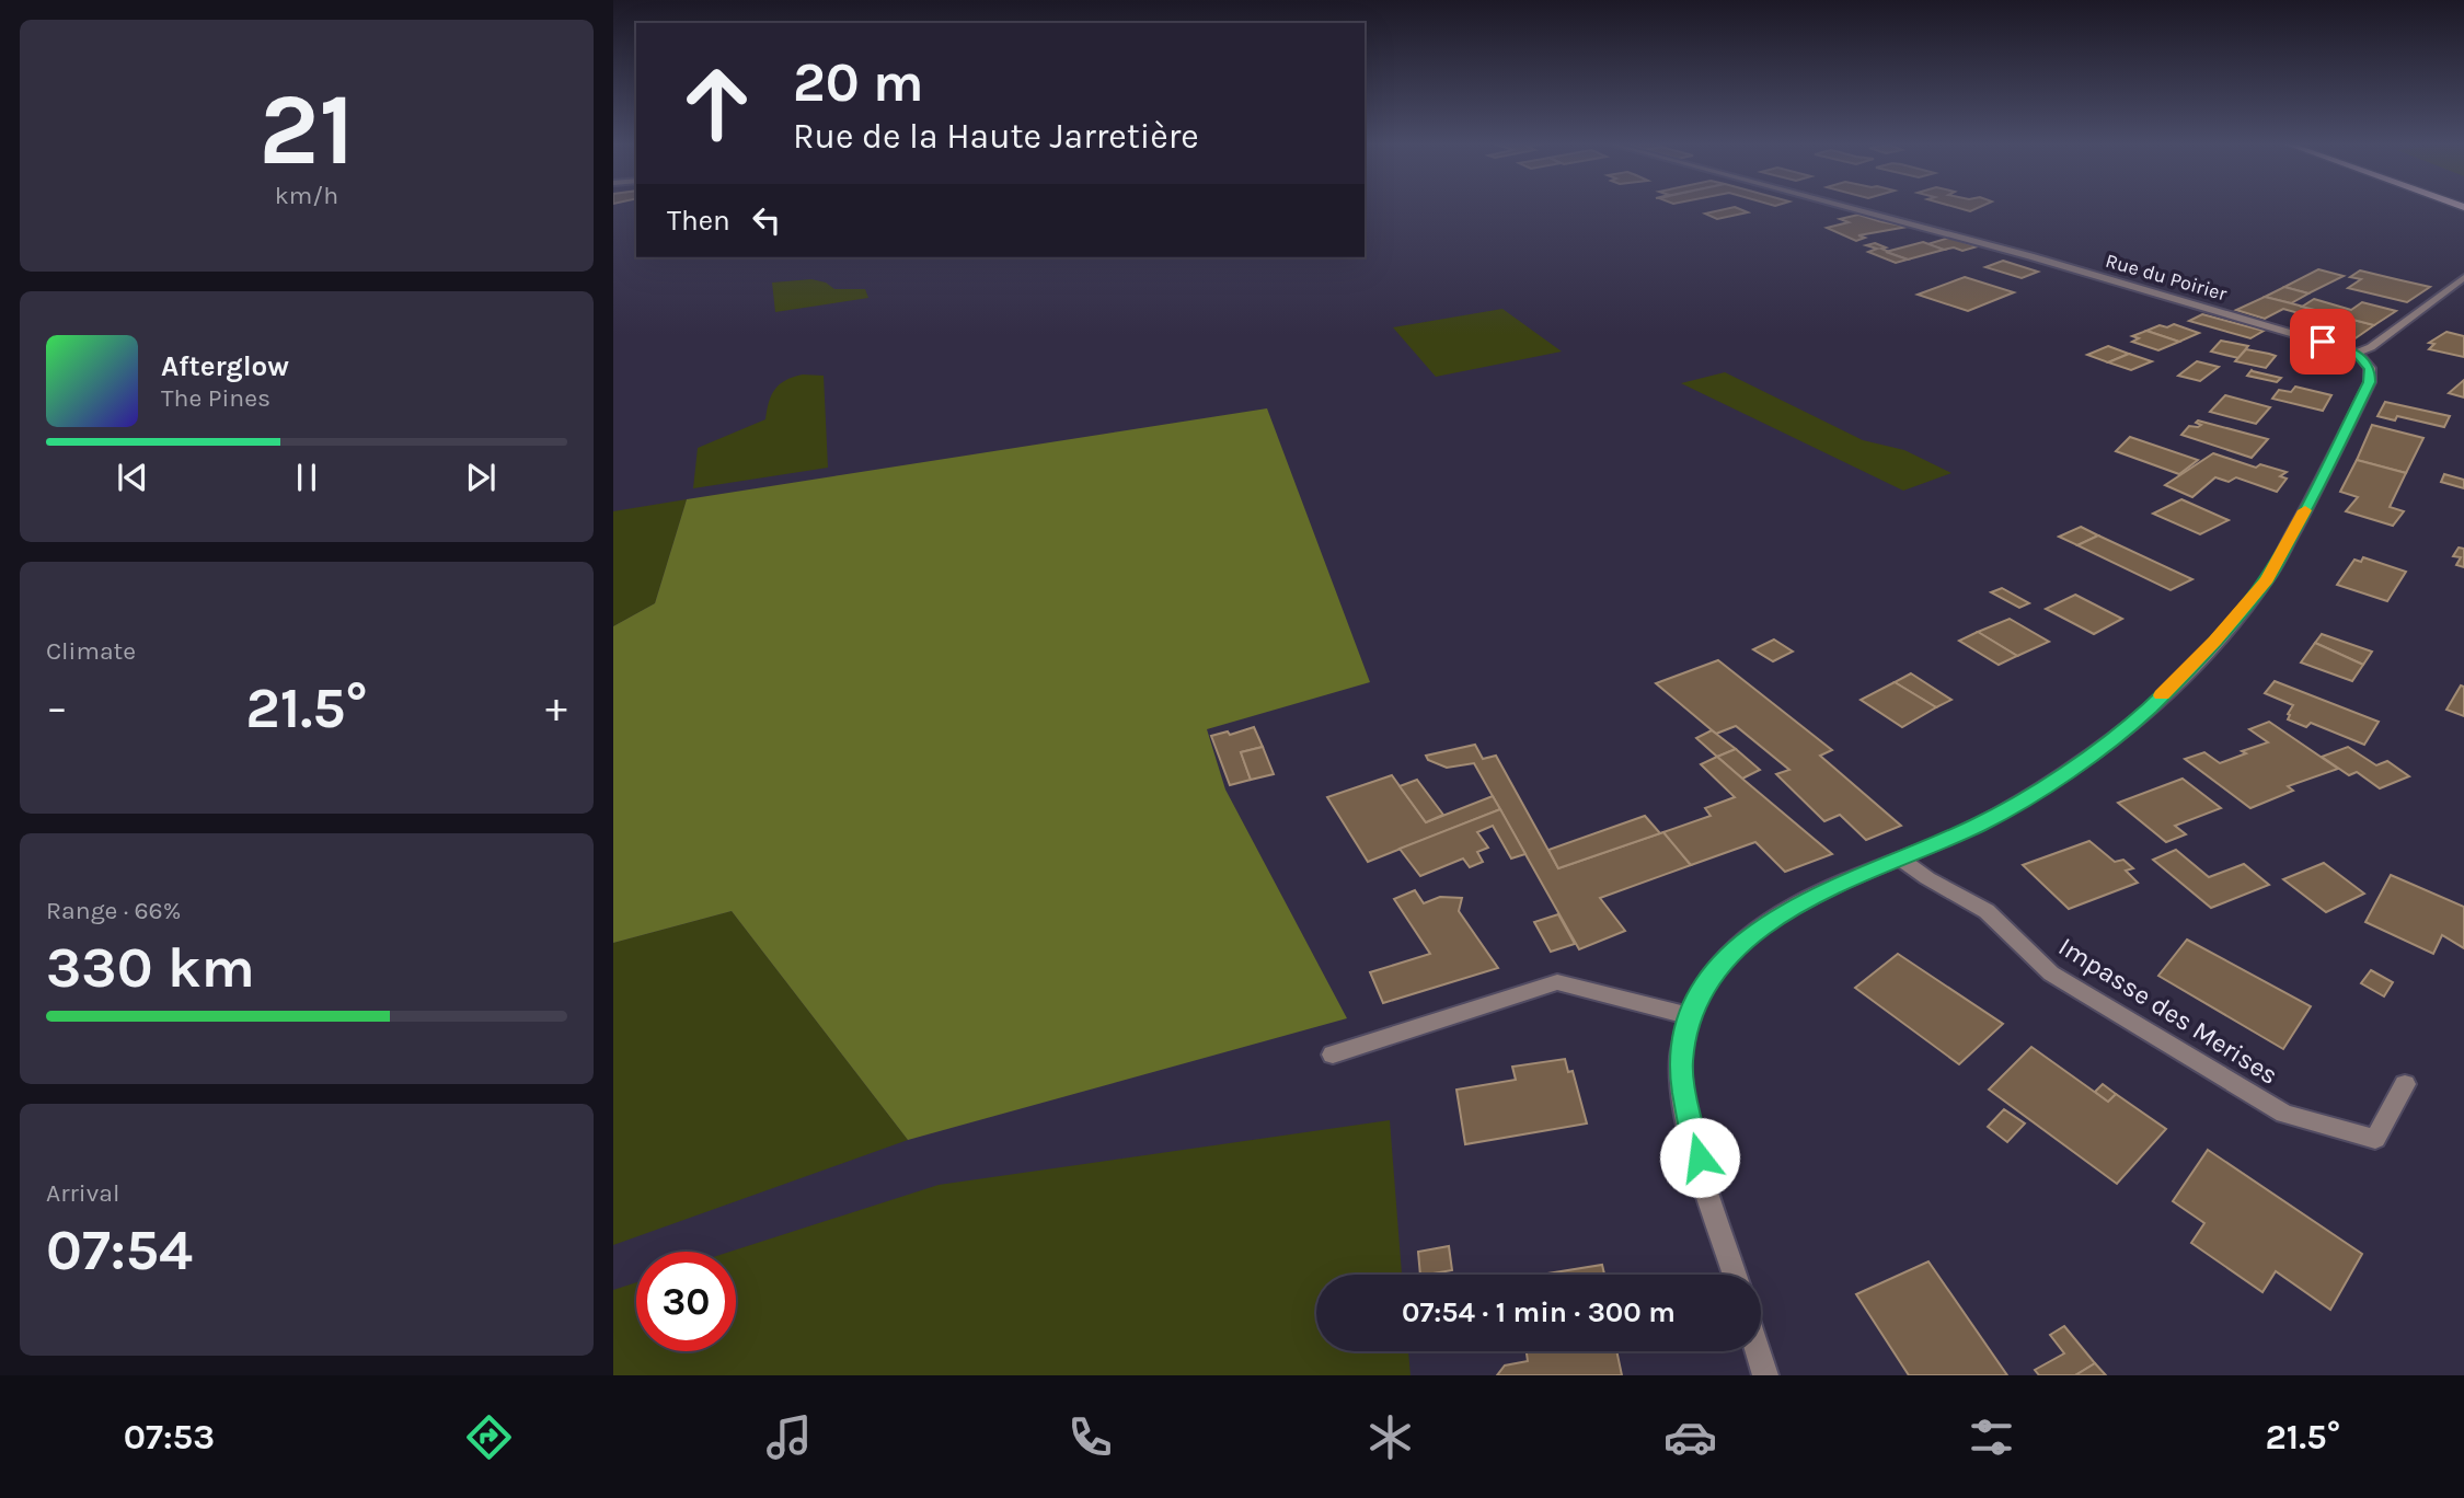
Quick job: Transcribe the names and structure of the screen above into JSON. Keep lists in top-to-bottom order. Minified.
{"streets":{"street":["Rue du Poirier","Impasse des Merises"]},"page":{"tile":[["21","km/h"],"Climate",["Range · 66%","330 km"],["Arrival","07:54"]],"turn":["20 m","Rue de la Haute Jarretière"],"then":"Then","song":["Afterglow","The Pines"],"heat":["−","21.5°","+"],"limit":"30","trip":"07:54 · 1 min · 300 m","tabs":["07:53","21.5°"]}}
